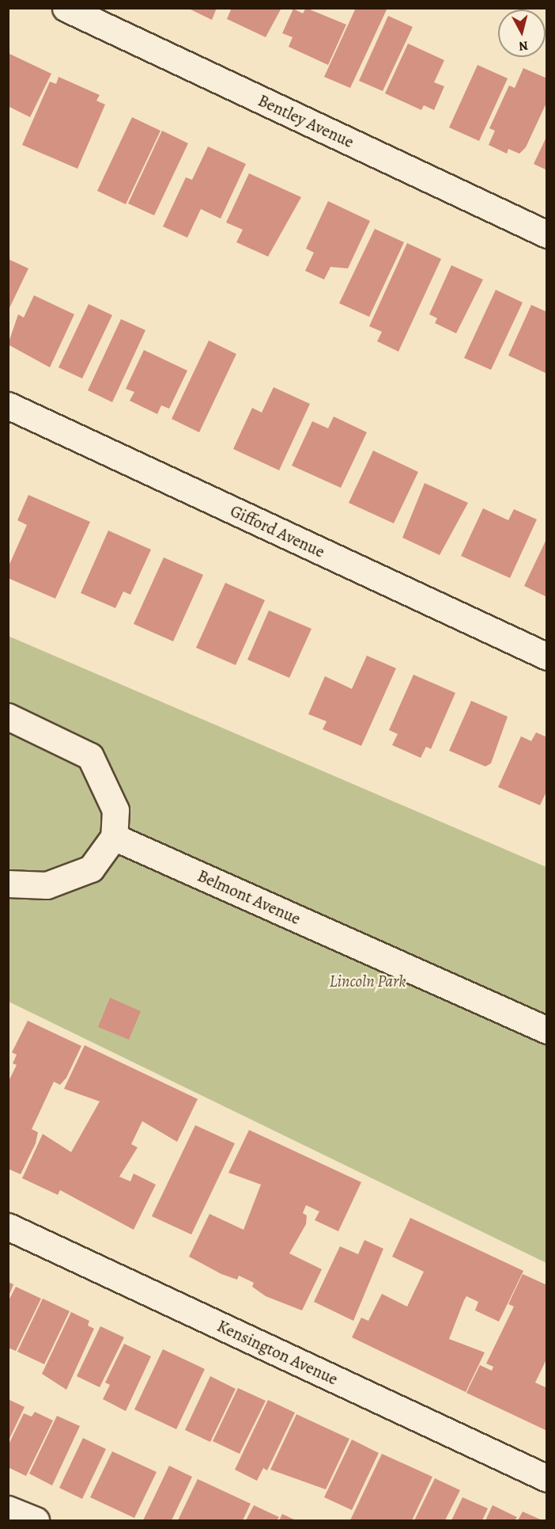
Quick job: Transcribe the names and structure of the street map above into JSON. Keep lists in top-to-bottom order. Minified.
{"streets":{"street":["Bentley Avenue","Gifford Avenue","Belmont Avenue","Kensington Avenue"]},"parks":["Lincoln Park"],"north":"bottom"}
